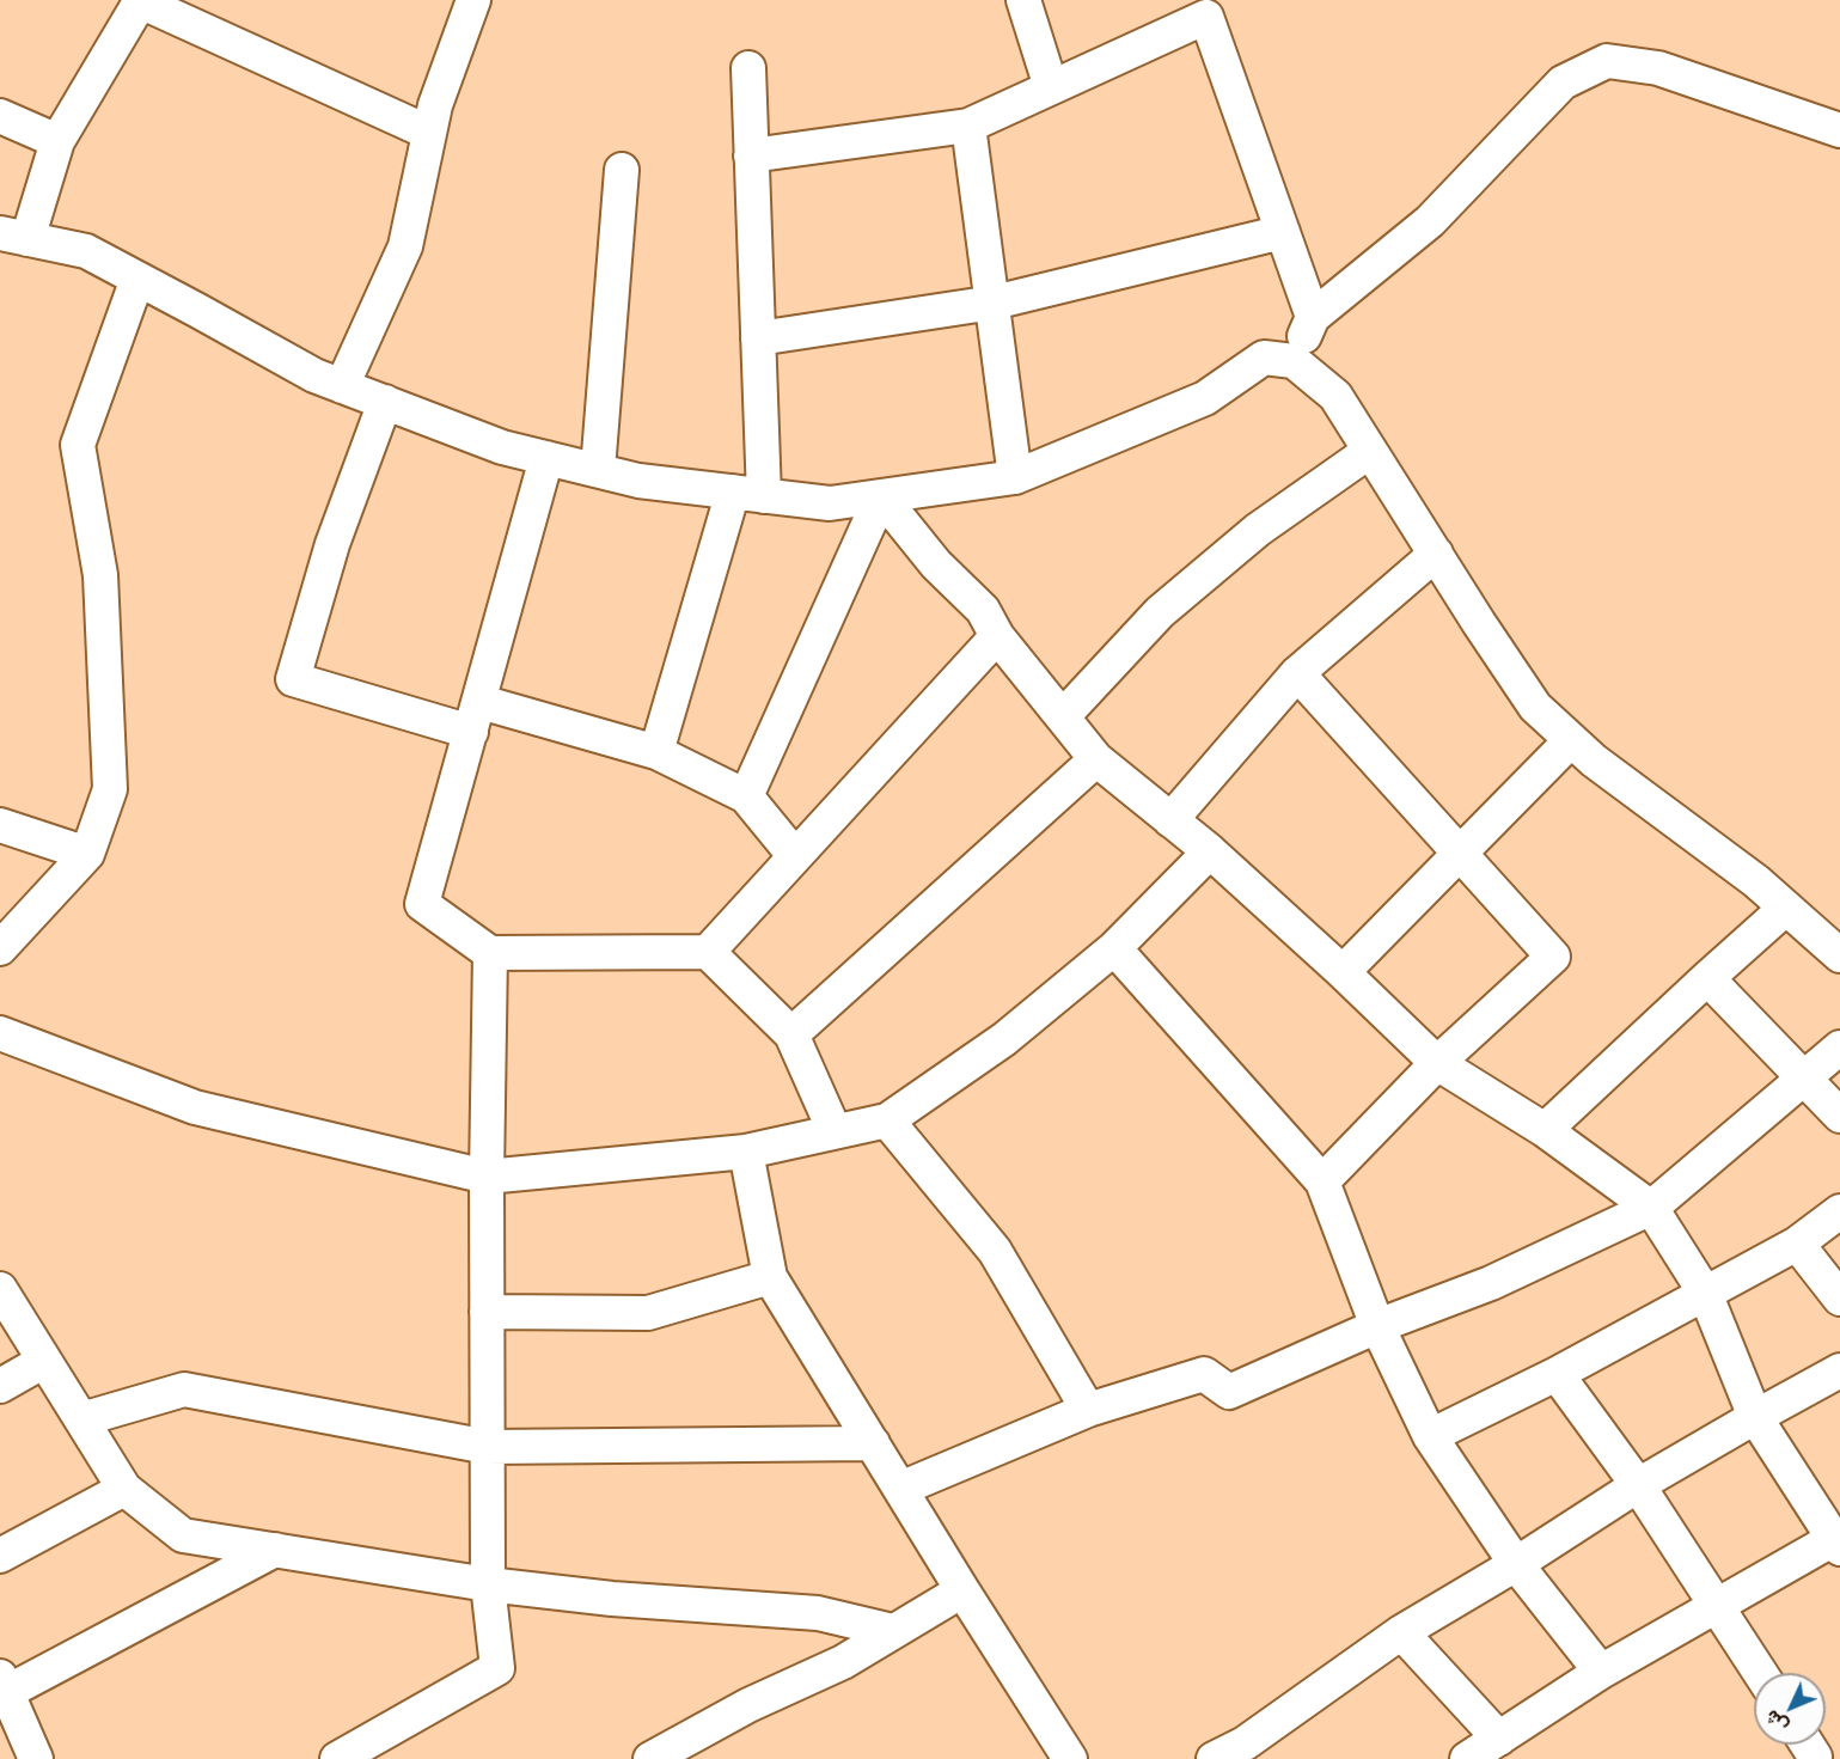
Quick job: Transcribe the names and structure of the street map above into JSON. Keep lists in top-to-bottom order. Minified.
{"north":"bottom left"}
